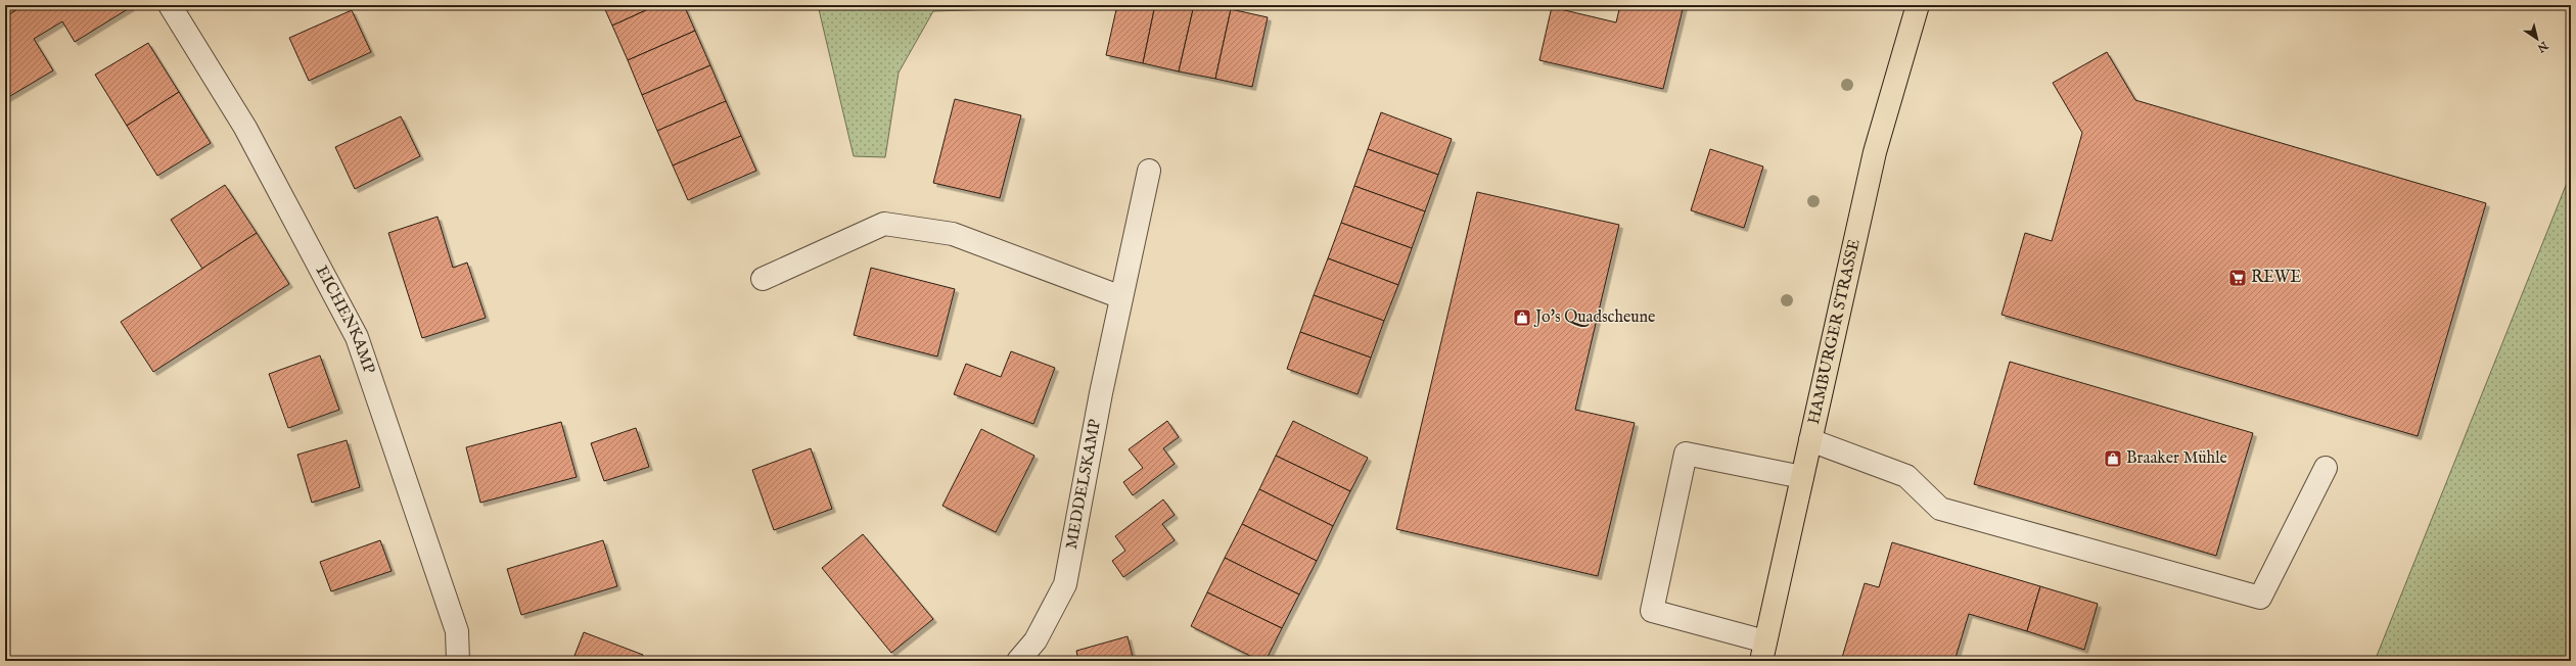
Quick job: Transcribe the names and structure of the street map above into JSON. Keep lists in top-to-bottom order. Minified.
{"streets":{"main road":["HAMBURGER STRASSE"],"street":["EICHENKAMP","MEDDELSKAMP"]},"places":{"supermarket":["REWE"],"shop":["Jo's Quadscheune","Braaker Mühle"]},"north":"bottom right"}
